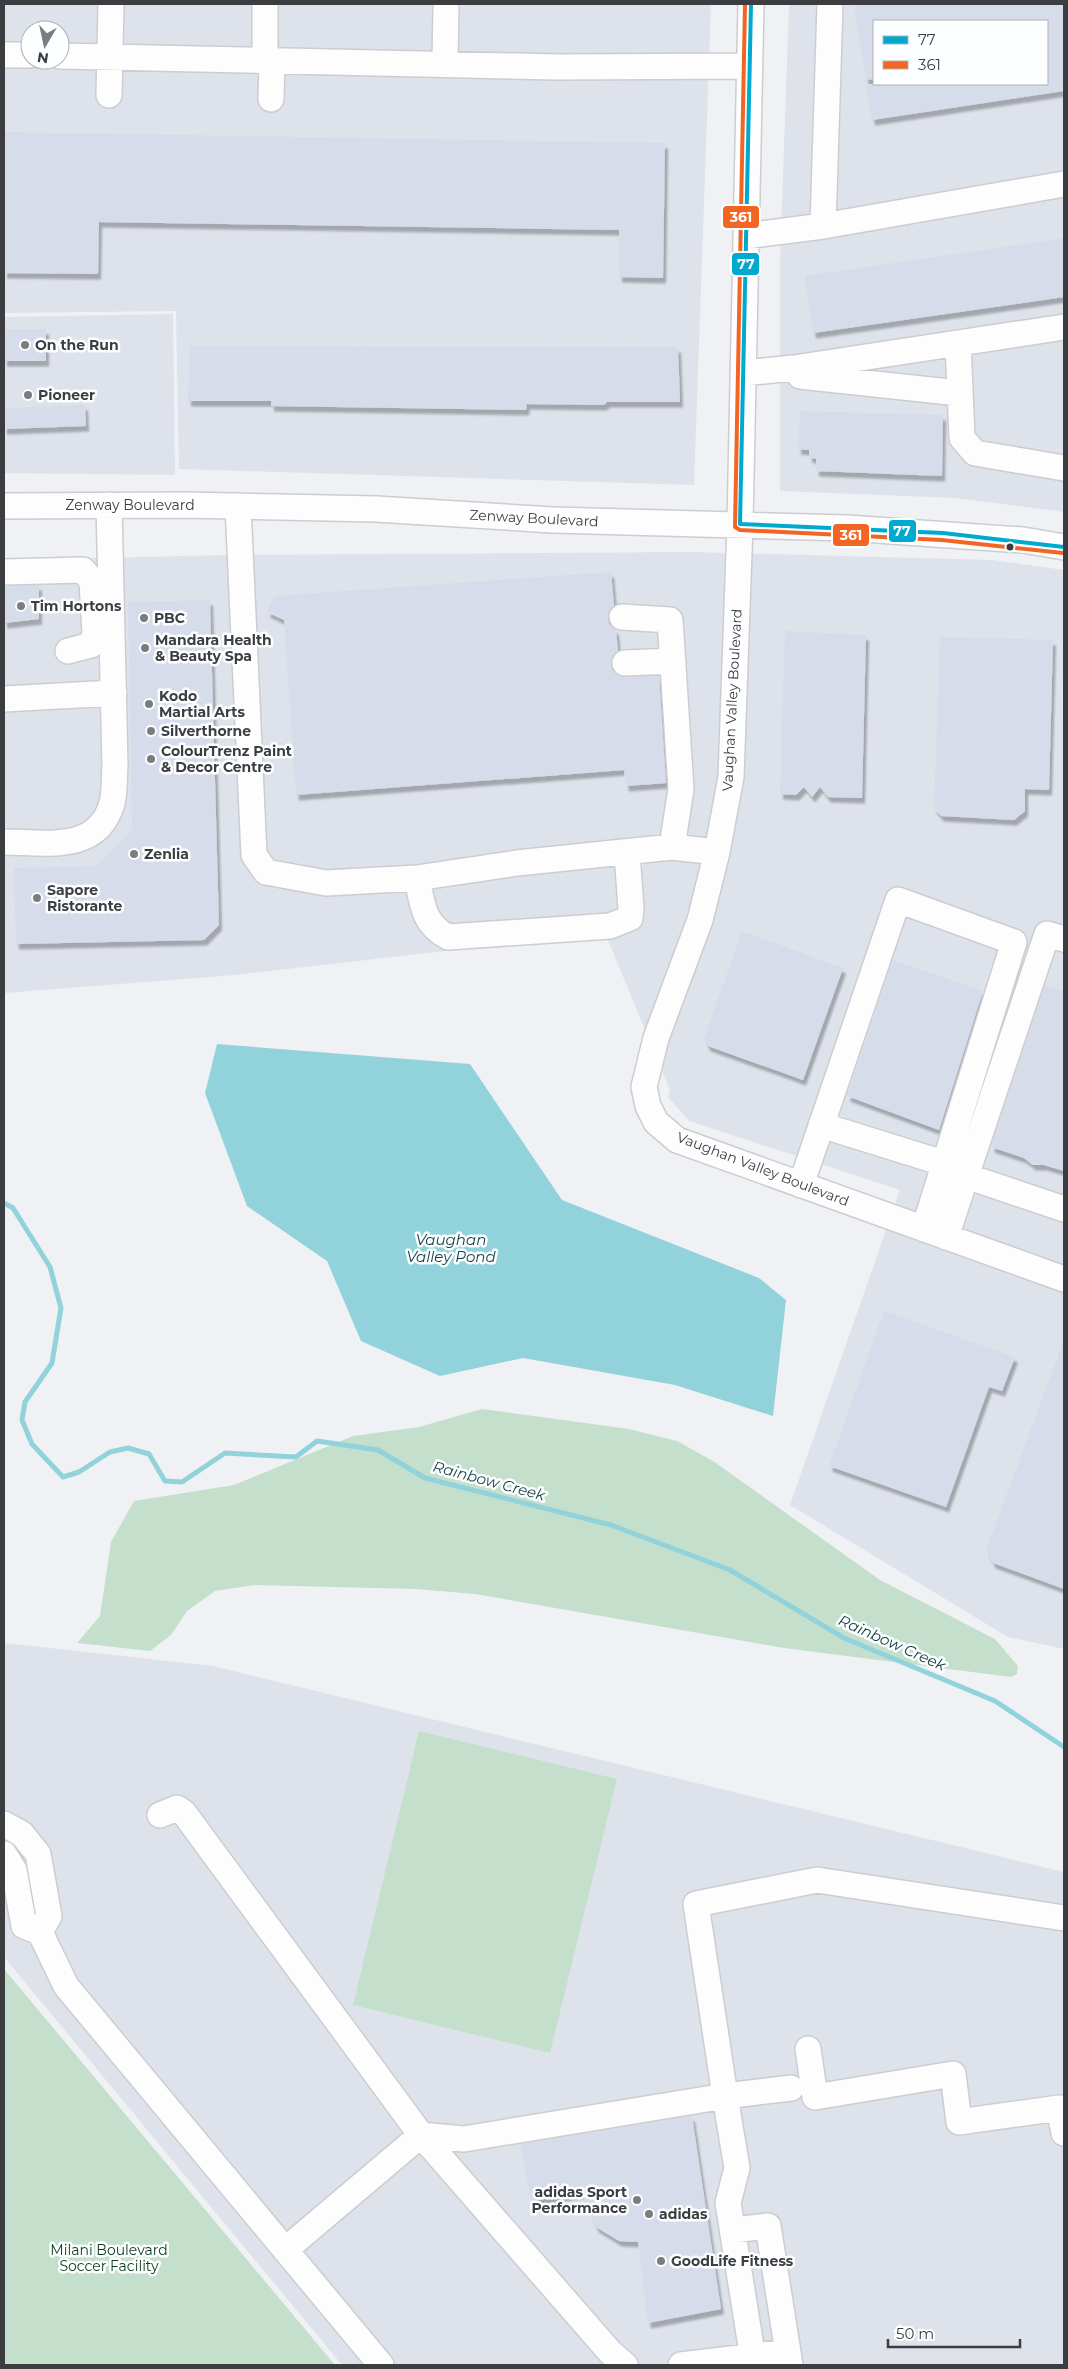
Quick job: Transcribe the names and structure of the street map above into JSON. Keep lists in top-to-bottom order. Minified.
{"streets":{"street":["Zenway Boulevard","Vaughan Valley Boulevard"]},"crossings":[["Zenway Boulevard","Vaughan Valley Boulevard"]],"water":["Vaughan Valley Pond","Rainbow Creek"],"parks":["Milani Boulevard Soccer Facility"],"places":["On the Run","Pioneer","Tim Hortons","PBC","Mandara Health & Beauty Spa","Kodo Martial Arts","Silverthorne","ColourTrenz Paint & Decor Centre","Zenlia","Sapore Ristorante","adidas Sport Performance","adidas","GoodLife Fitness"],"lines":["transit line 77","transit line 361"],"legend":["77","361"],"scale_bar":"50 m","north":"bottom"}
